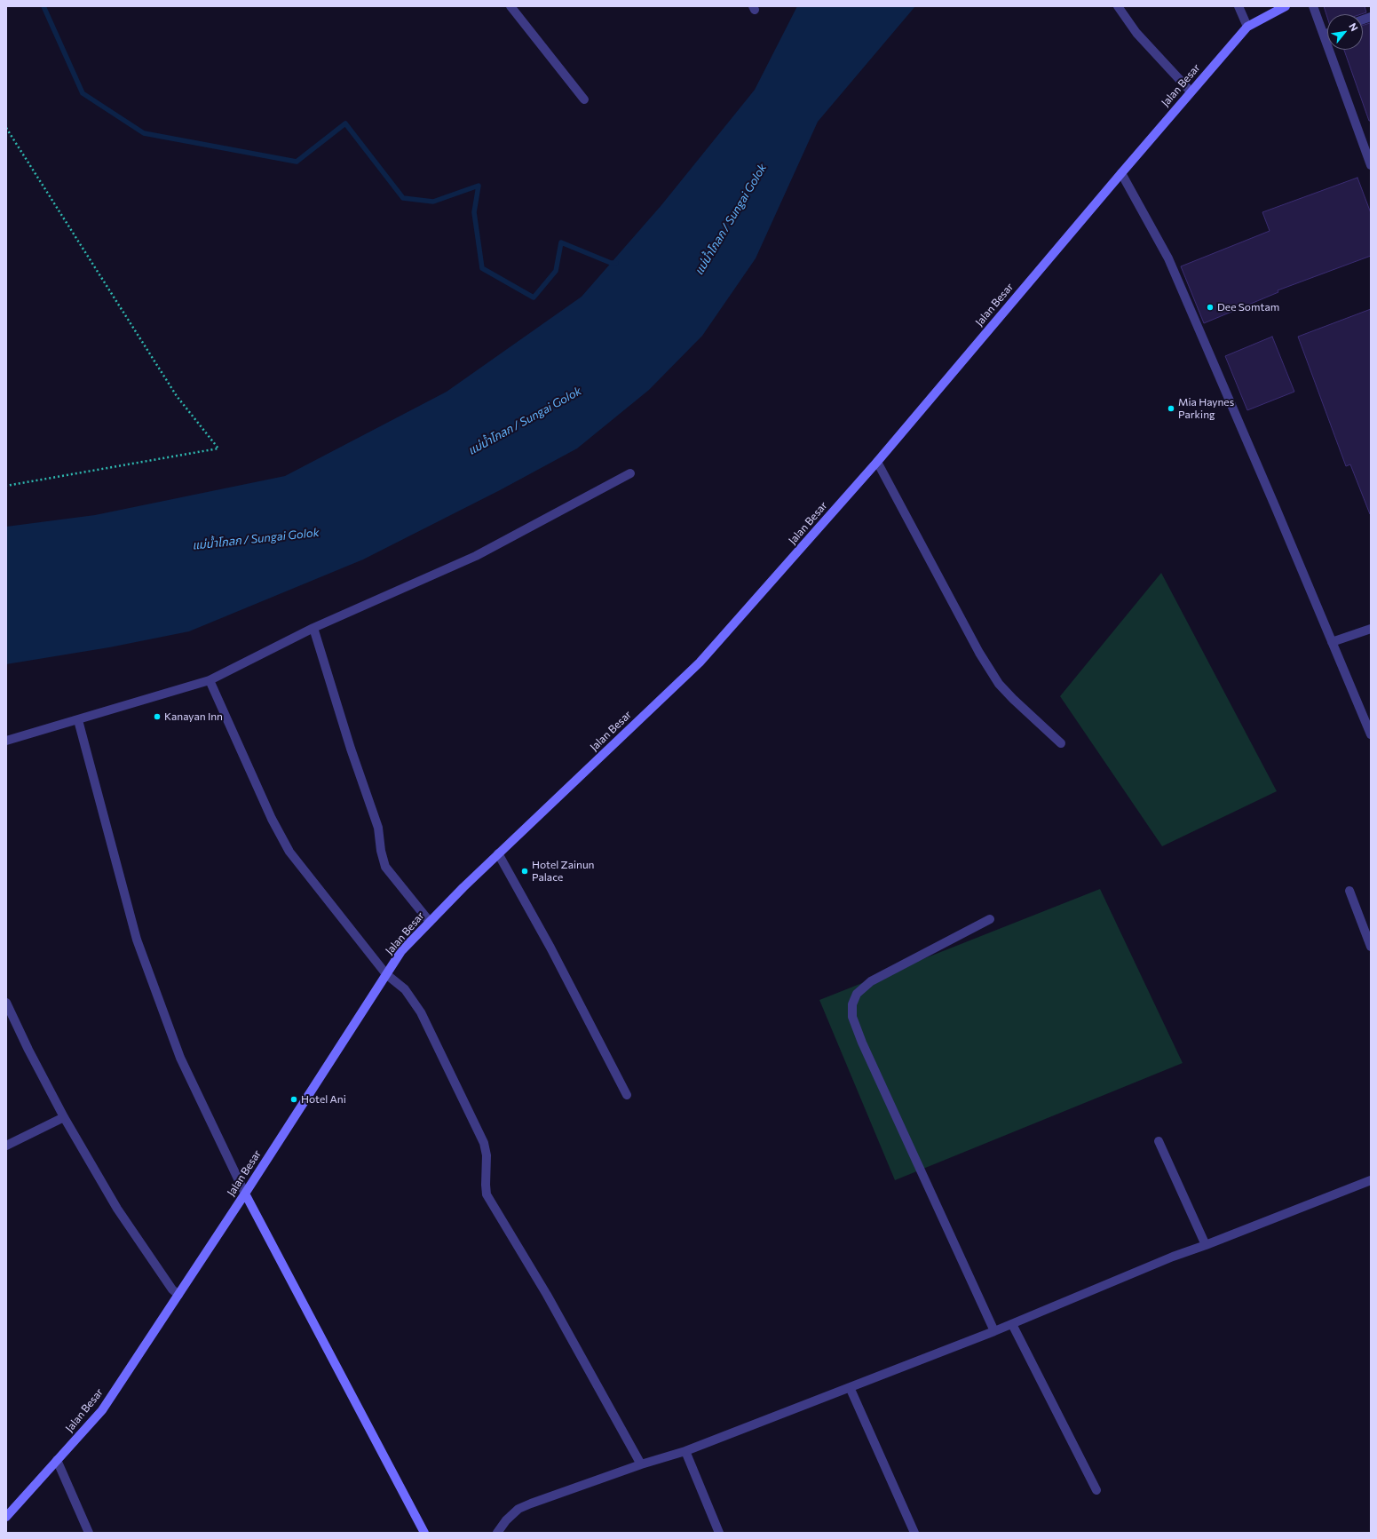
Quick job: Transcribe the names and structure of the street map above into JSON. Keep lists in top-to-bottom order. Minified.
{"streets":{"main road":["Jalan Besar"]},"water":["แม่น้ำโกลก / Sungai Golok"],"places":["Dee Somtam","Mia Haynes Parking","Kanayan Inn","Hotel Zainun Palace","Hotel Ani"],"north":"top right"}
